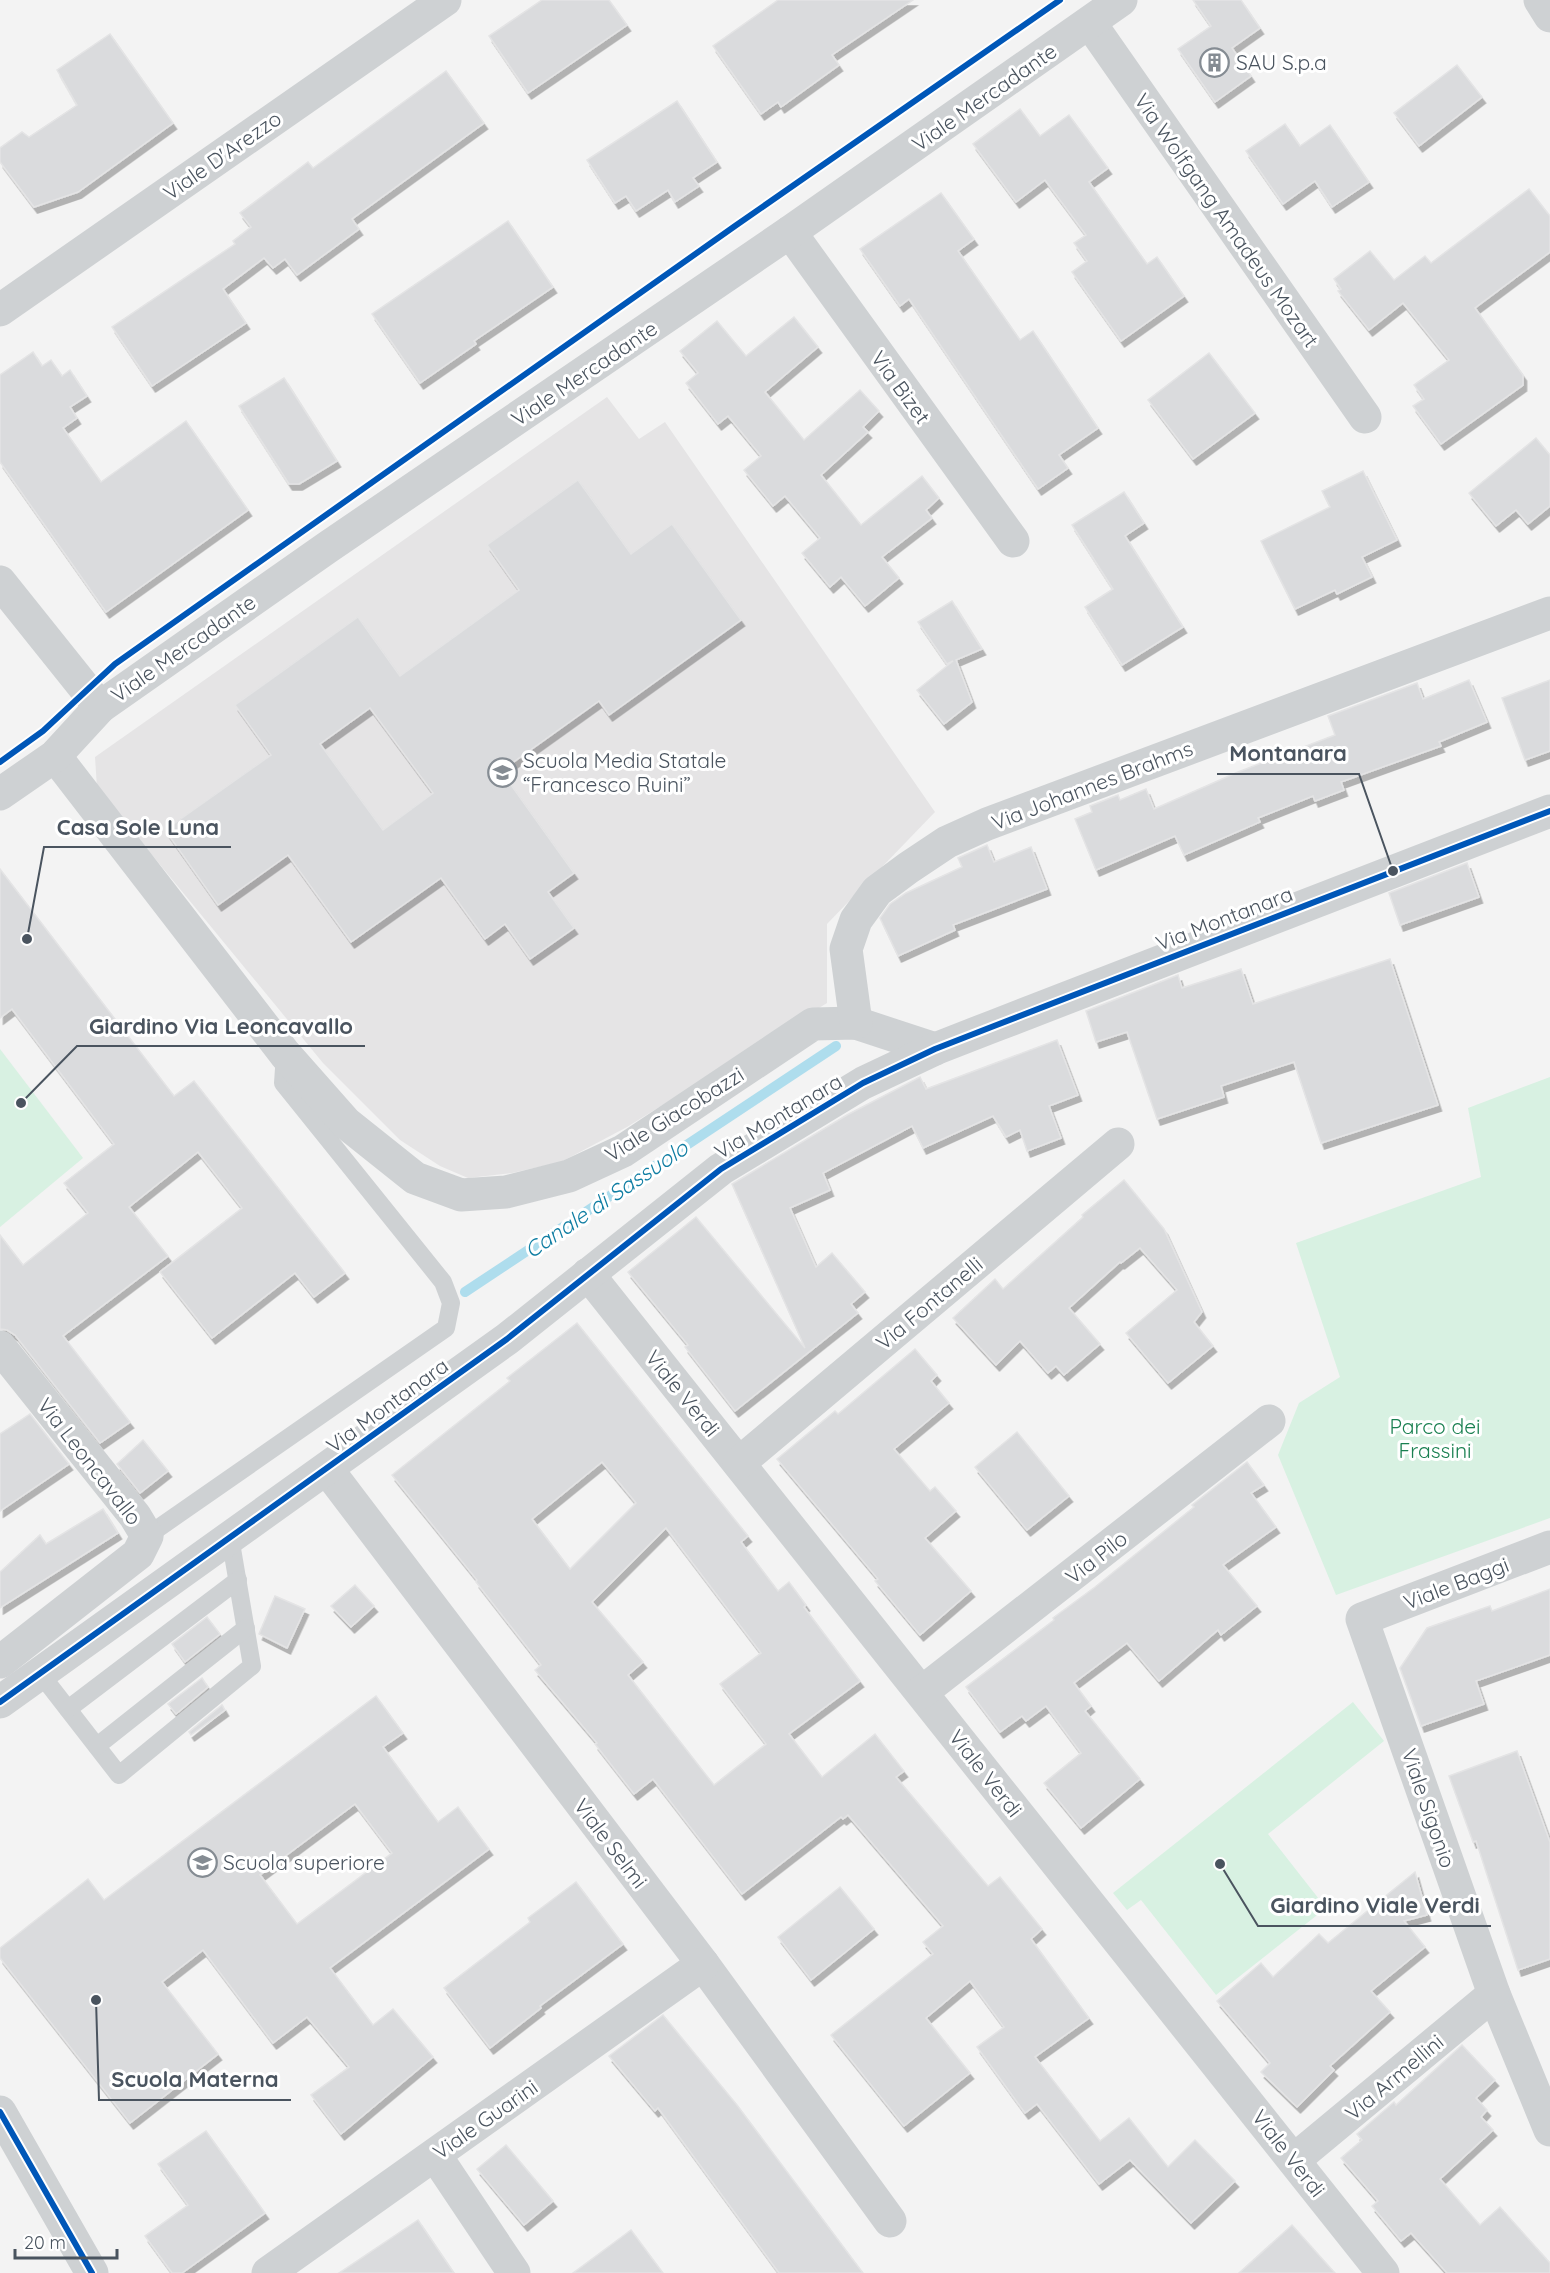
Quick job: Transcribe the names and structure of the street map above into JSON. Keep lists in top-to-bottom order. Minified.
{"streets":{"street":["Viale Mercadante","Viale D'Arezzo","Via Wolfgang Amadeus Mozart","Via Bizet","Via Johannes Brahms","Via Montanara","Viale Giacobazzi","Via Fontanelli","Viale Verdi","Via Leoncavallo","Via Pilo","Viale Baggi","Viale Sigonio","Viale Selmi","Via Armellini","Viale Guarini"]},"crossings":[["Viale Mercadante","Via Wolfgang Amadeus Mozart"],["Viale Mercadante","Via Bizet"],["Viale Mercadante","Viale Giacobazzi"],["Via Johannes Brahms","Viale Giacobazzi"],["Via Montanara","Viale Giacobazzi"],["Via Montanara","Viale Verdi"],["Via Montanara","Viale Selmi"],["Via Fontanelli","Viale Verdi"],["Viale Verdi","Via Pilo"],["Viale Verdi","Via Armellini"],["Viale Baggi","Viale Sigonio"],["Viale Sigonio","Via Armellini"],["Viale Selmi","Viale Guarini"]],"water":["Canale di Sassuolo"],"parks":["Parco dei Frassini"],"places":{"building":["SAU S.p.a"],"school or university":["Scuola Media Statale “Francesco Ruini”","Scuola superiore"],"other":["Montanara","Casa Sole Luna","Giardino Via Leoncavallo","Giardino Viale Verdi","Scuola Materna"]},"scale_bar":"20 m"}
